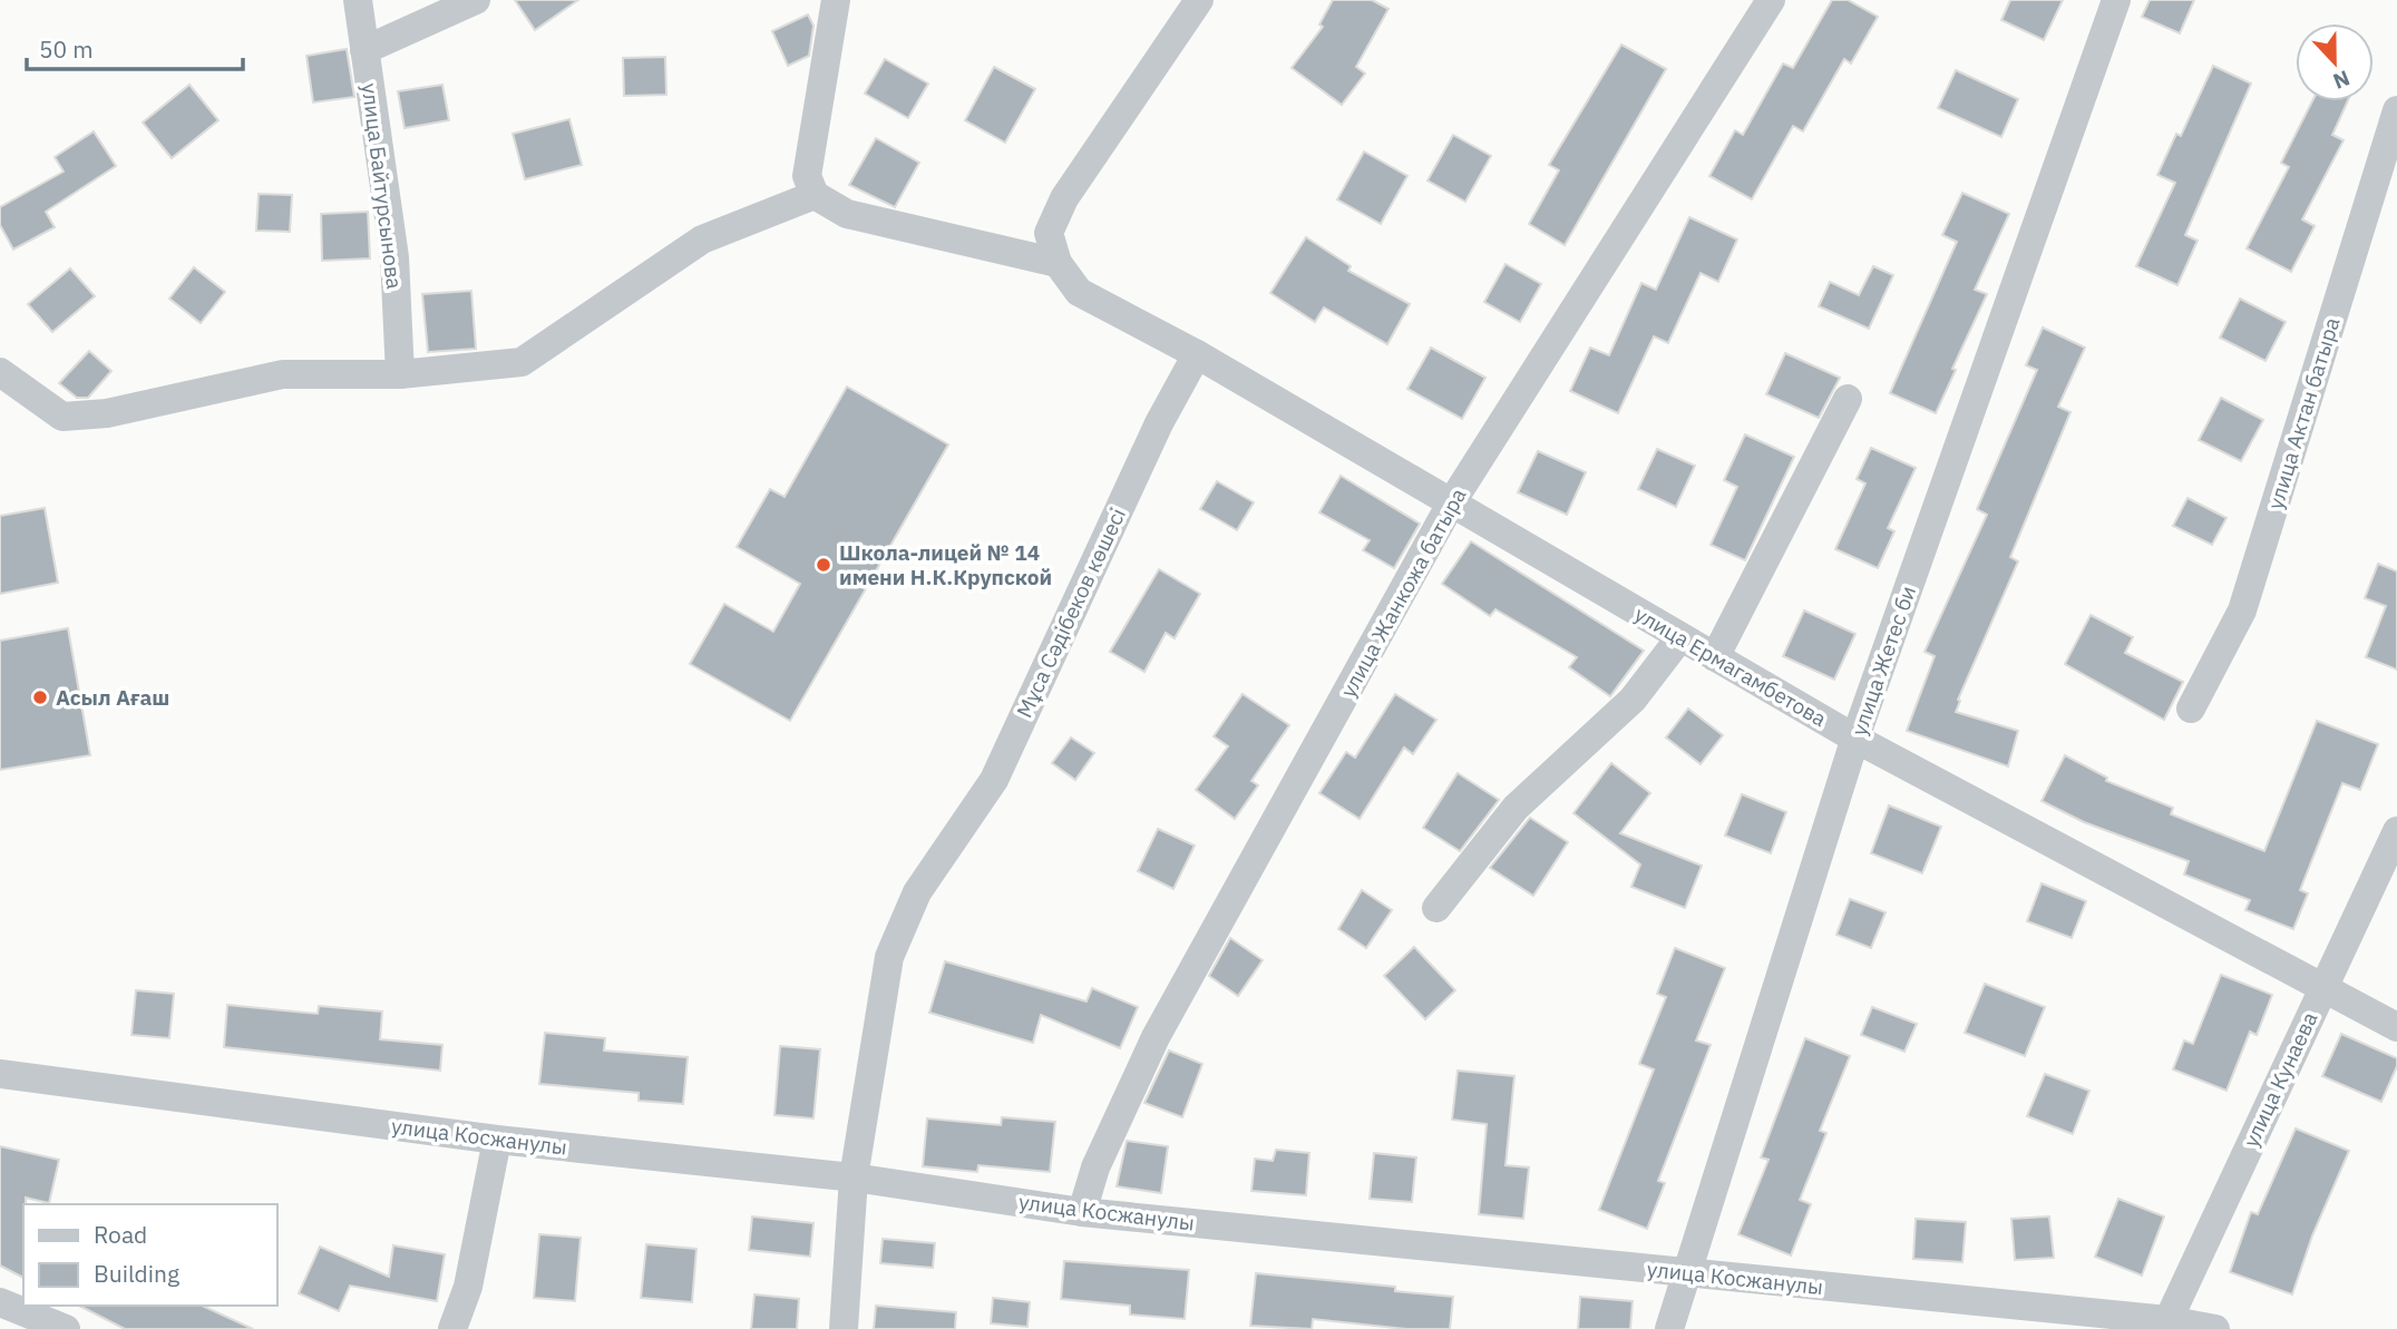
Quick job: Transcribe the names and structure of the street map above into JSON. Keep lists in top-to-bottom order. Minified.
{"streets":{"street":["улица Байтурсынова","улица Актан батыра","улица Жанкожа батыра","Мұса Сәдібеков көшесі","улица Жетес би","улица Ермагамбетова","улица Кунаева","улица Косжанулы"]},"crossings":[["улица Жанкожа батыра","улица Ермагамбетова"],["улица Жанкожа батыра","улица Косжанулы"],["Мұса Сәдібеков көшесі","улица Ермагамбетова"],["Мұса Сәдібеков көшесі","улица Косжанулы"],["улица Жетес би","улица Ермагамбетова"],["улица Жетес би","улица Косжанулы"],["улица Ермагамбетова","улица Кунаева"],["улица Кунаева","улица Косжанулы"]],"places":["Школа-лицей № 14 имени Н.К.Крупской","Асыл Ағаш"],"legend":["Road","Building"],"scale_bar":"50 m","north":"bottom"}
